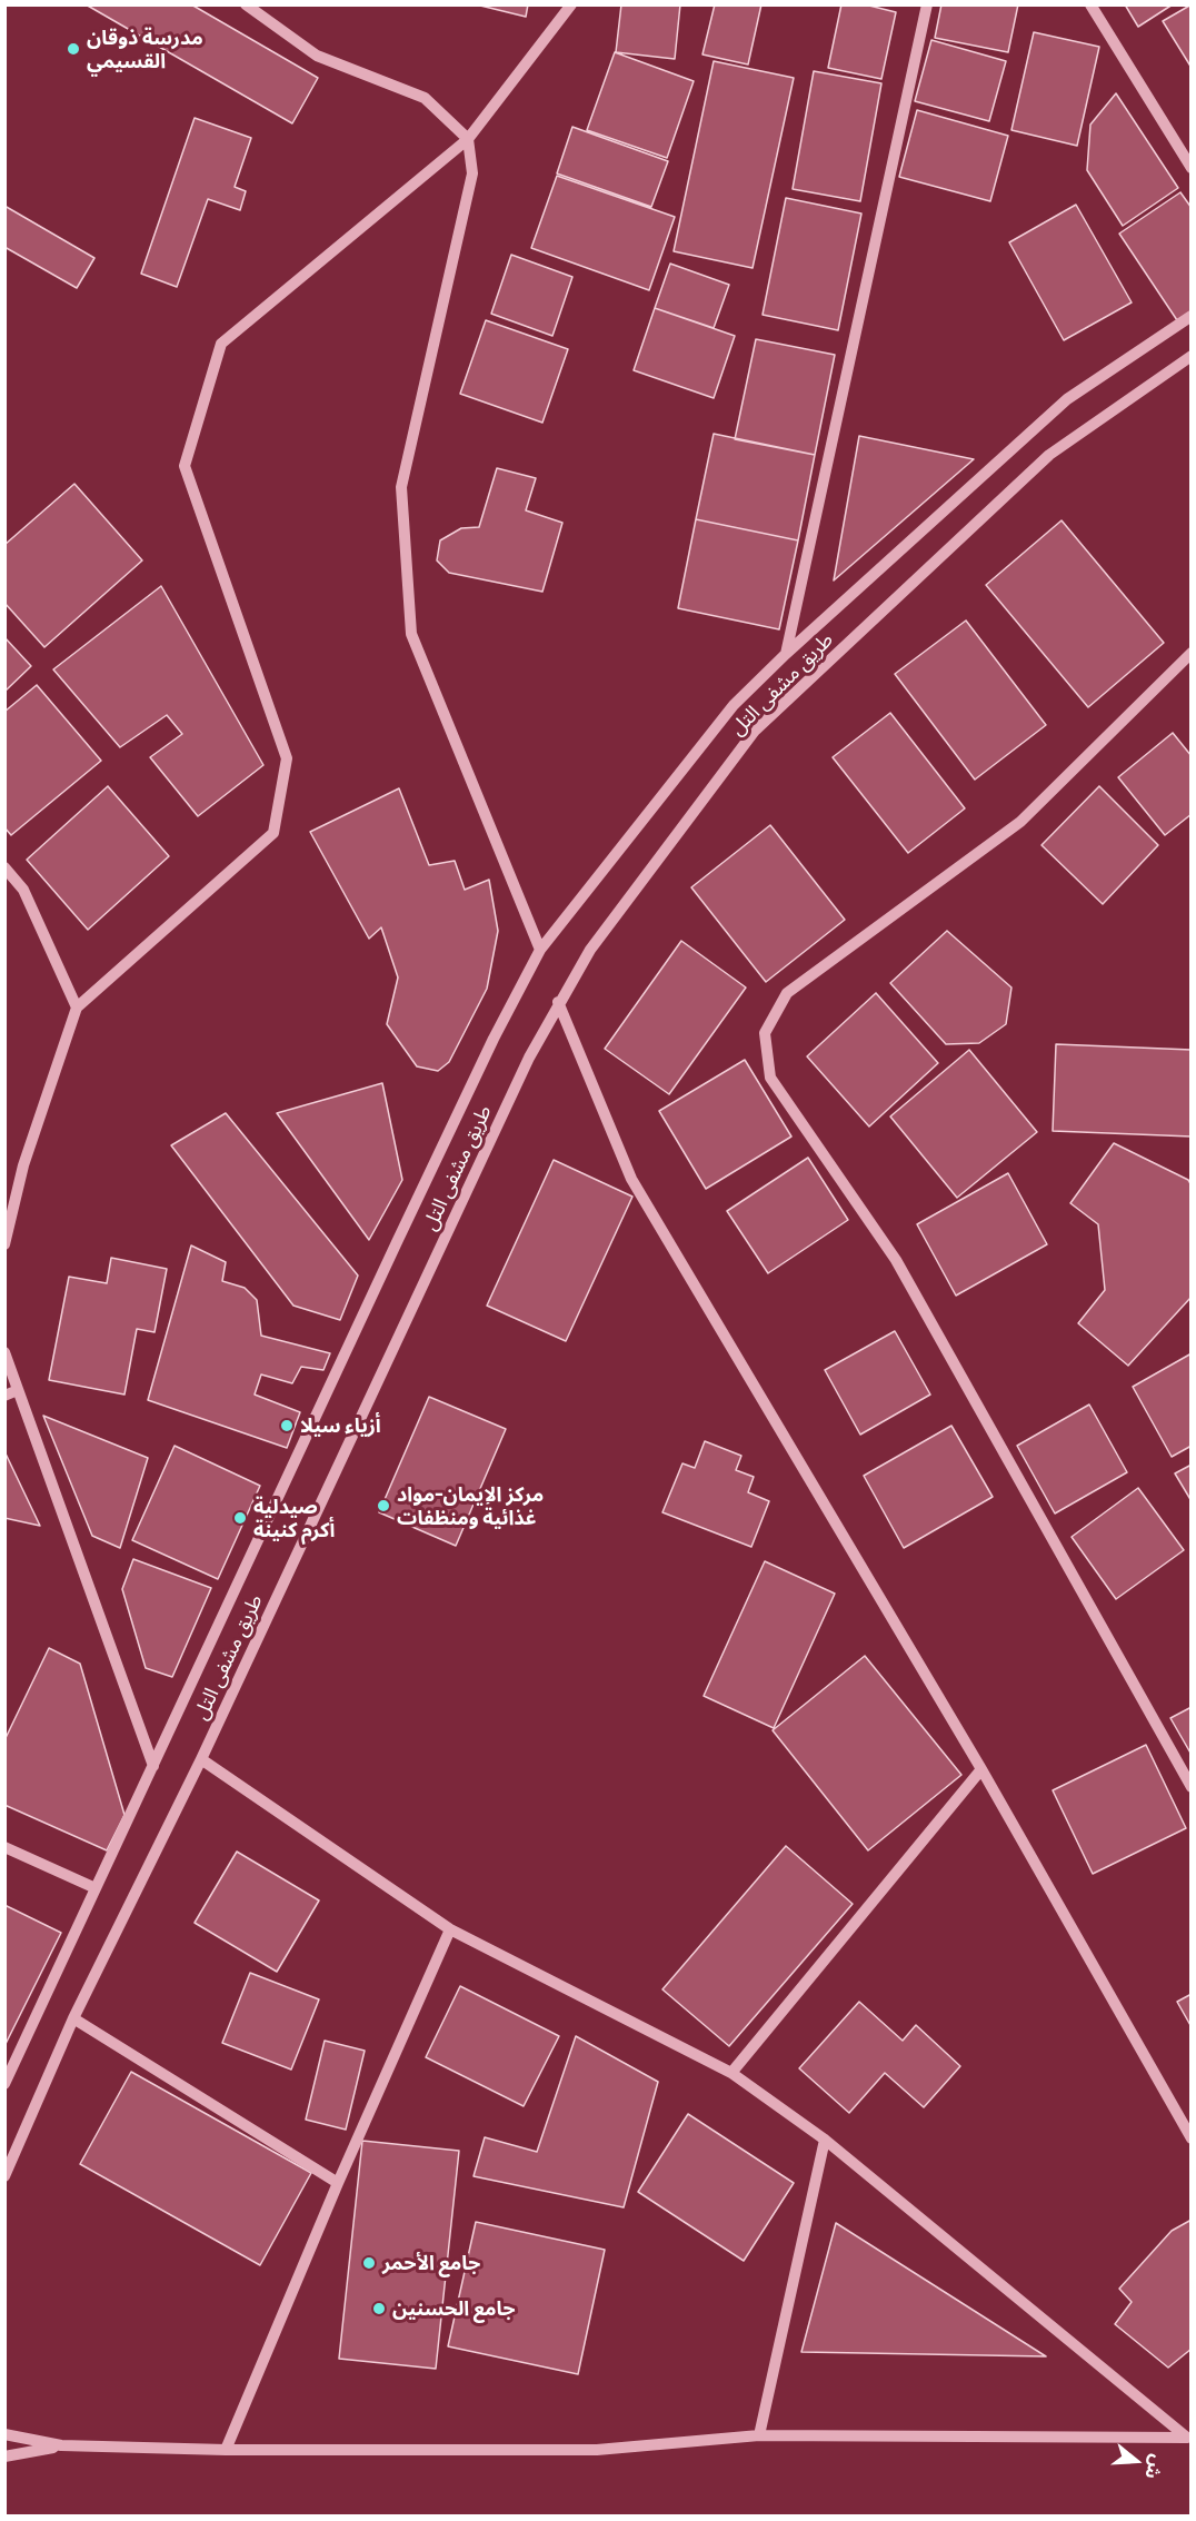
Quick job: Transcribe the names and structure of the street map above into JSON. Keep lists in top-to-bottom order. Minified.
{"streets":{"street":["طريق مشفى التل"]},"places":["مدرسة ذوقان القسيمي","أزياء سيلا","مركز الإيمان-مواد غذائية ومنظفات","صيدلية أكرم كنينة","جامع الأحمر","جامع الحسنين"],"north":"right"}
